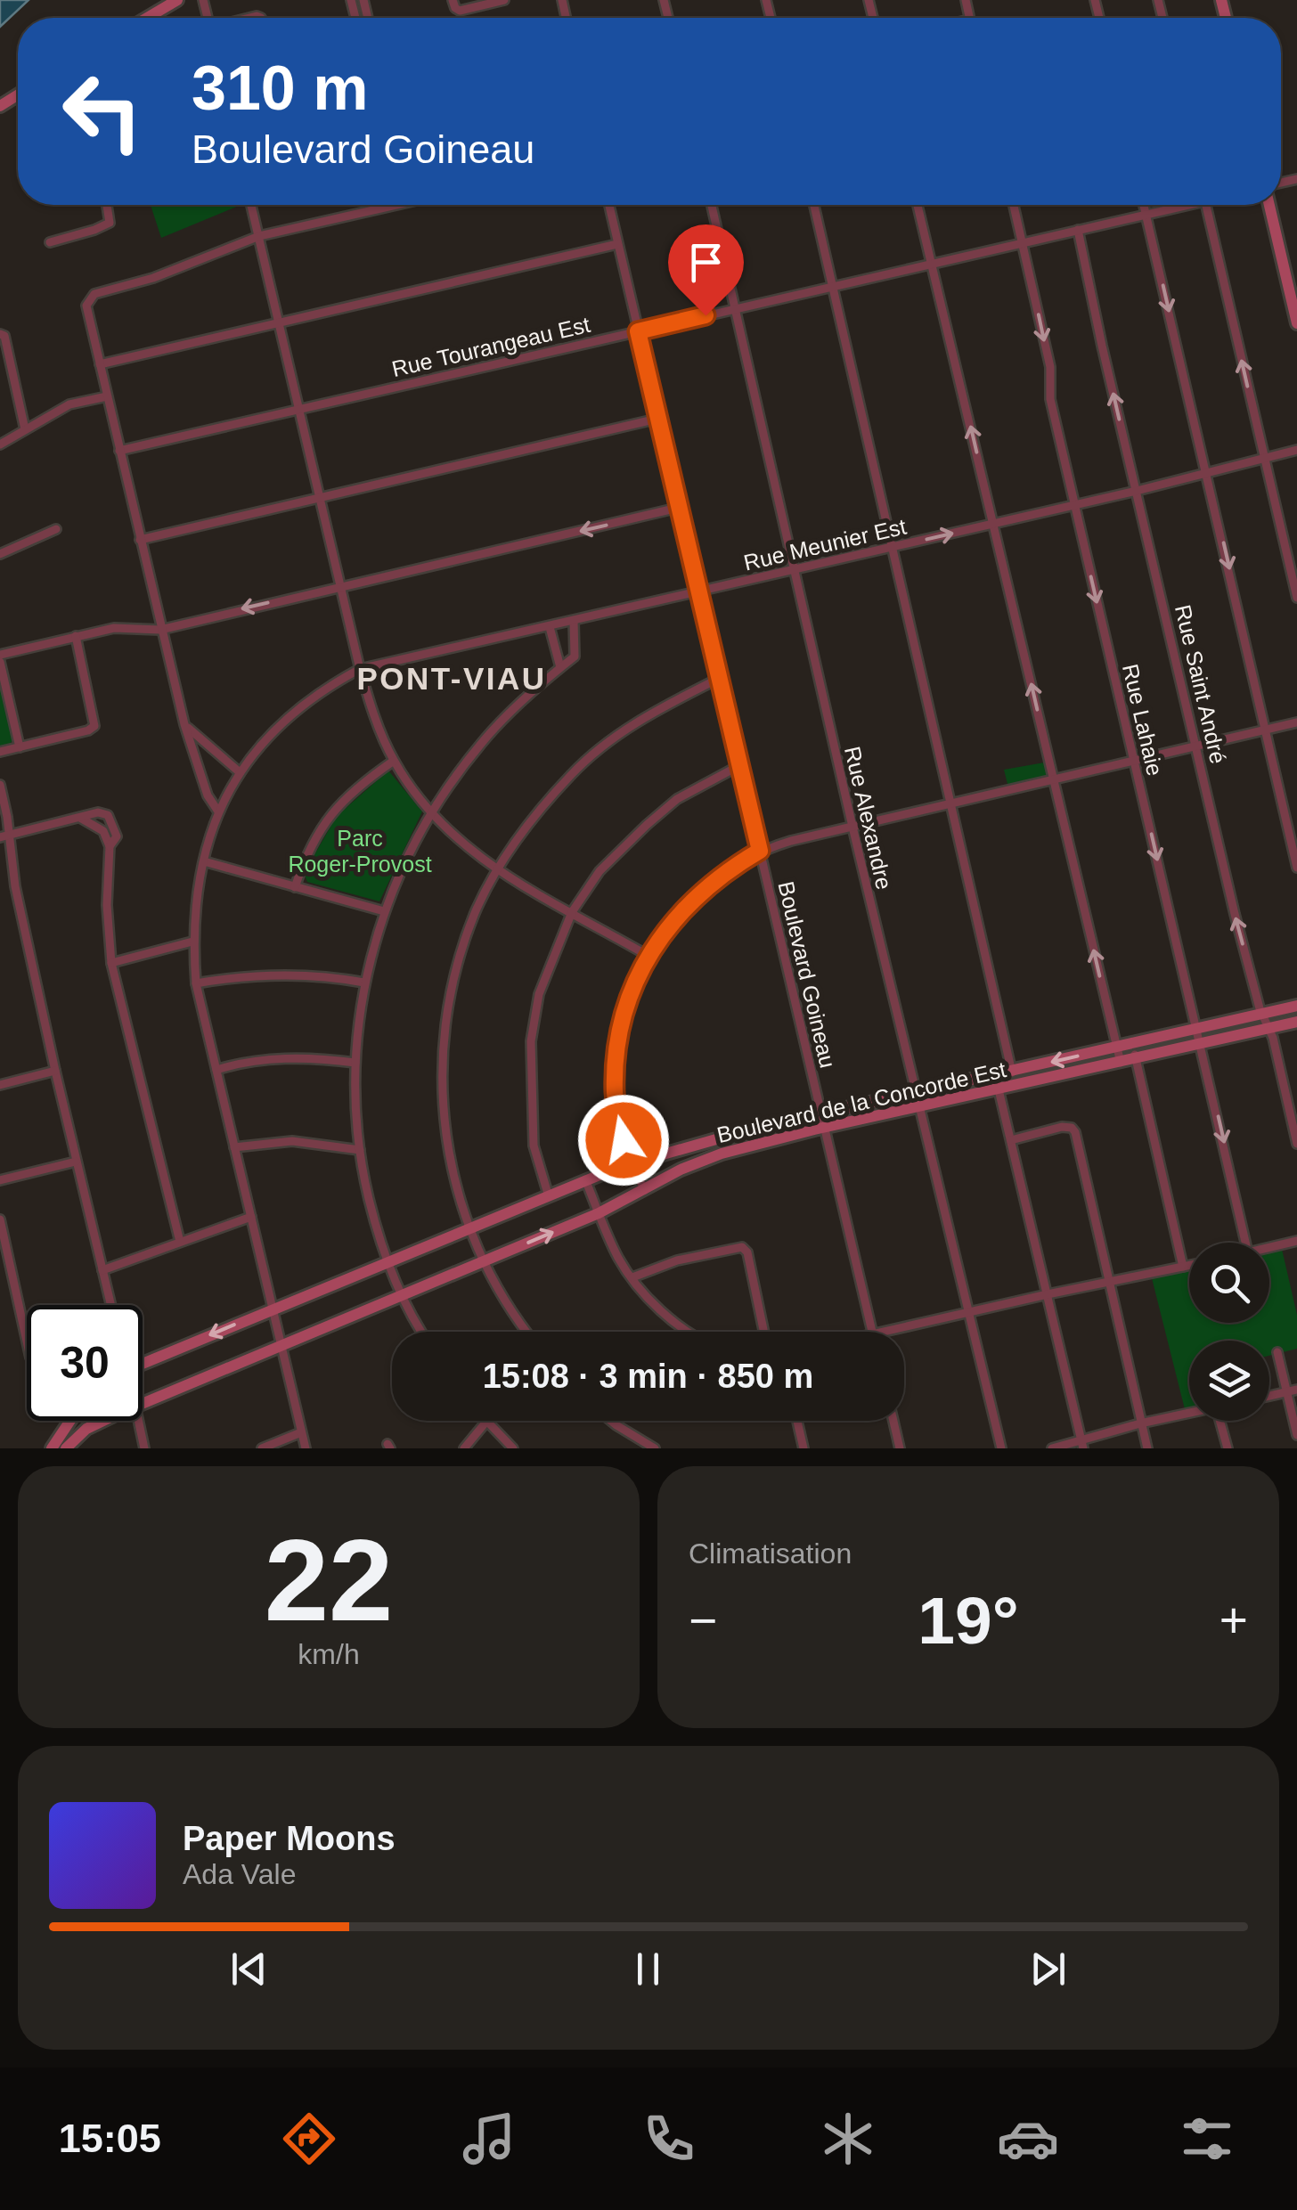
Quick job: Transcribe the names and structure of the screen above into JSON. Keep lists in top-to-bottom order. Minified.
{"streets":{"street":["Rue Tourangeau Est","Rue Meunier Est","Rue Saint André","Rue Lahaie","Rue Alexandre","Boulevard Goineau","Boulevard de la Concorde Est"]},"crossings":[["Rue Tourangeau Est","Rue Saint André"],["Rue Tourangeau Est","Rue Lahaie"],["Rue Tourangeau Est","Rue Alexandre"],["Rue Tourangeau Est","Boulevard Goineau"],["Rue Meunier Est","Rue Saint André"],["Rue Meunier Est","Rue Lahaie"],["Rue Meunier Est","Rue Alexandre"],["Rue Meunier Est","Boulevard Goineau"],["Rue Meunier Est","Boulevard de la Concorde Est"],["Rue Saint André","Boulevard de la Concorde Est"],["Rue Lahaie","Boulevard de la Concorde Est"],["Rue Alexandre","Boulevard de la Concorde Est"],["Boulevard Goineau","Boulevard de la Concorde Est"]],"one_way":["Rue Lahaie"],"districts":["PONT-VIAU"],"parks":["Parc Roger-Provost"],"page":{"turn":["310 m","Boulevard Goineau"],"limit":"30","trip":"15:08 · 3 min · 850 m","tile":[["22","km/h"],"Climatisation"],"heat":["−","19°","+"],"song":["Paper Moons","Ada Vale"],"tabs":"15:05"}}
